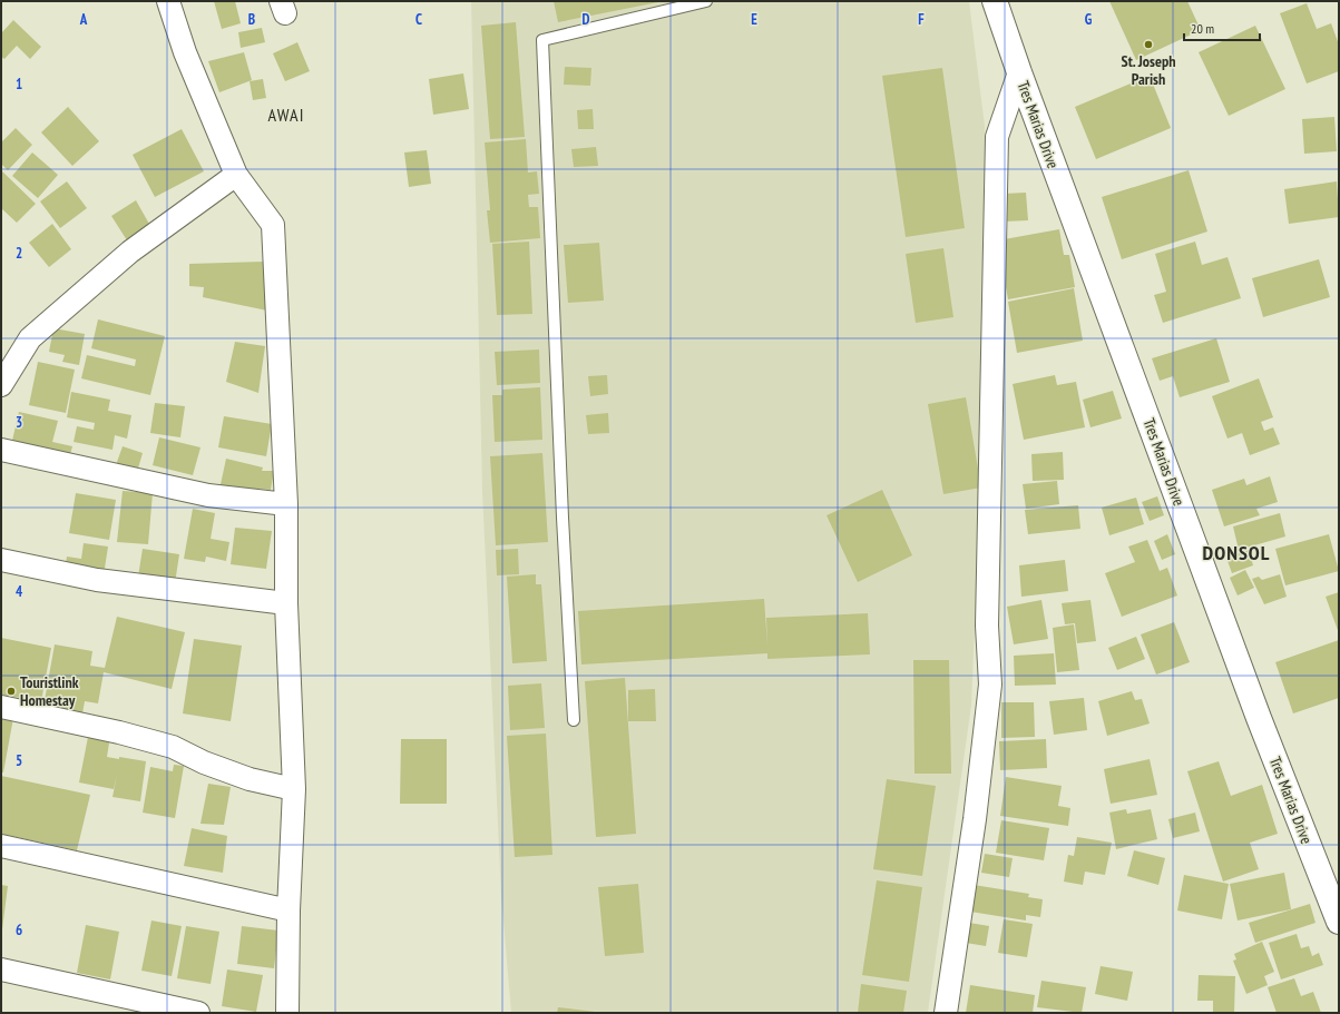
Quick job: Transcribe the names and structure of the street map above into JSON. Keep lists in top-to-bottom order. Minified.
{"streets":{"main road":["Tres Marias Drive"]},"districts":["AWAI","DONSOL"],"places":["St. Joseph Parish","Touristlink Homestay"],"scale_bar":"20 m","grid":{"columns":["A","B","C","D","E","F","G"],"rows":["1","2","3","4","5","6"]}}
